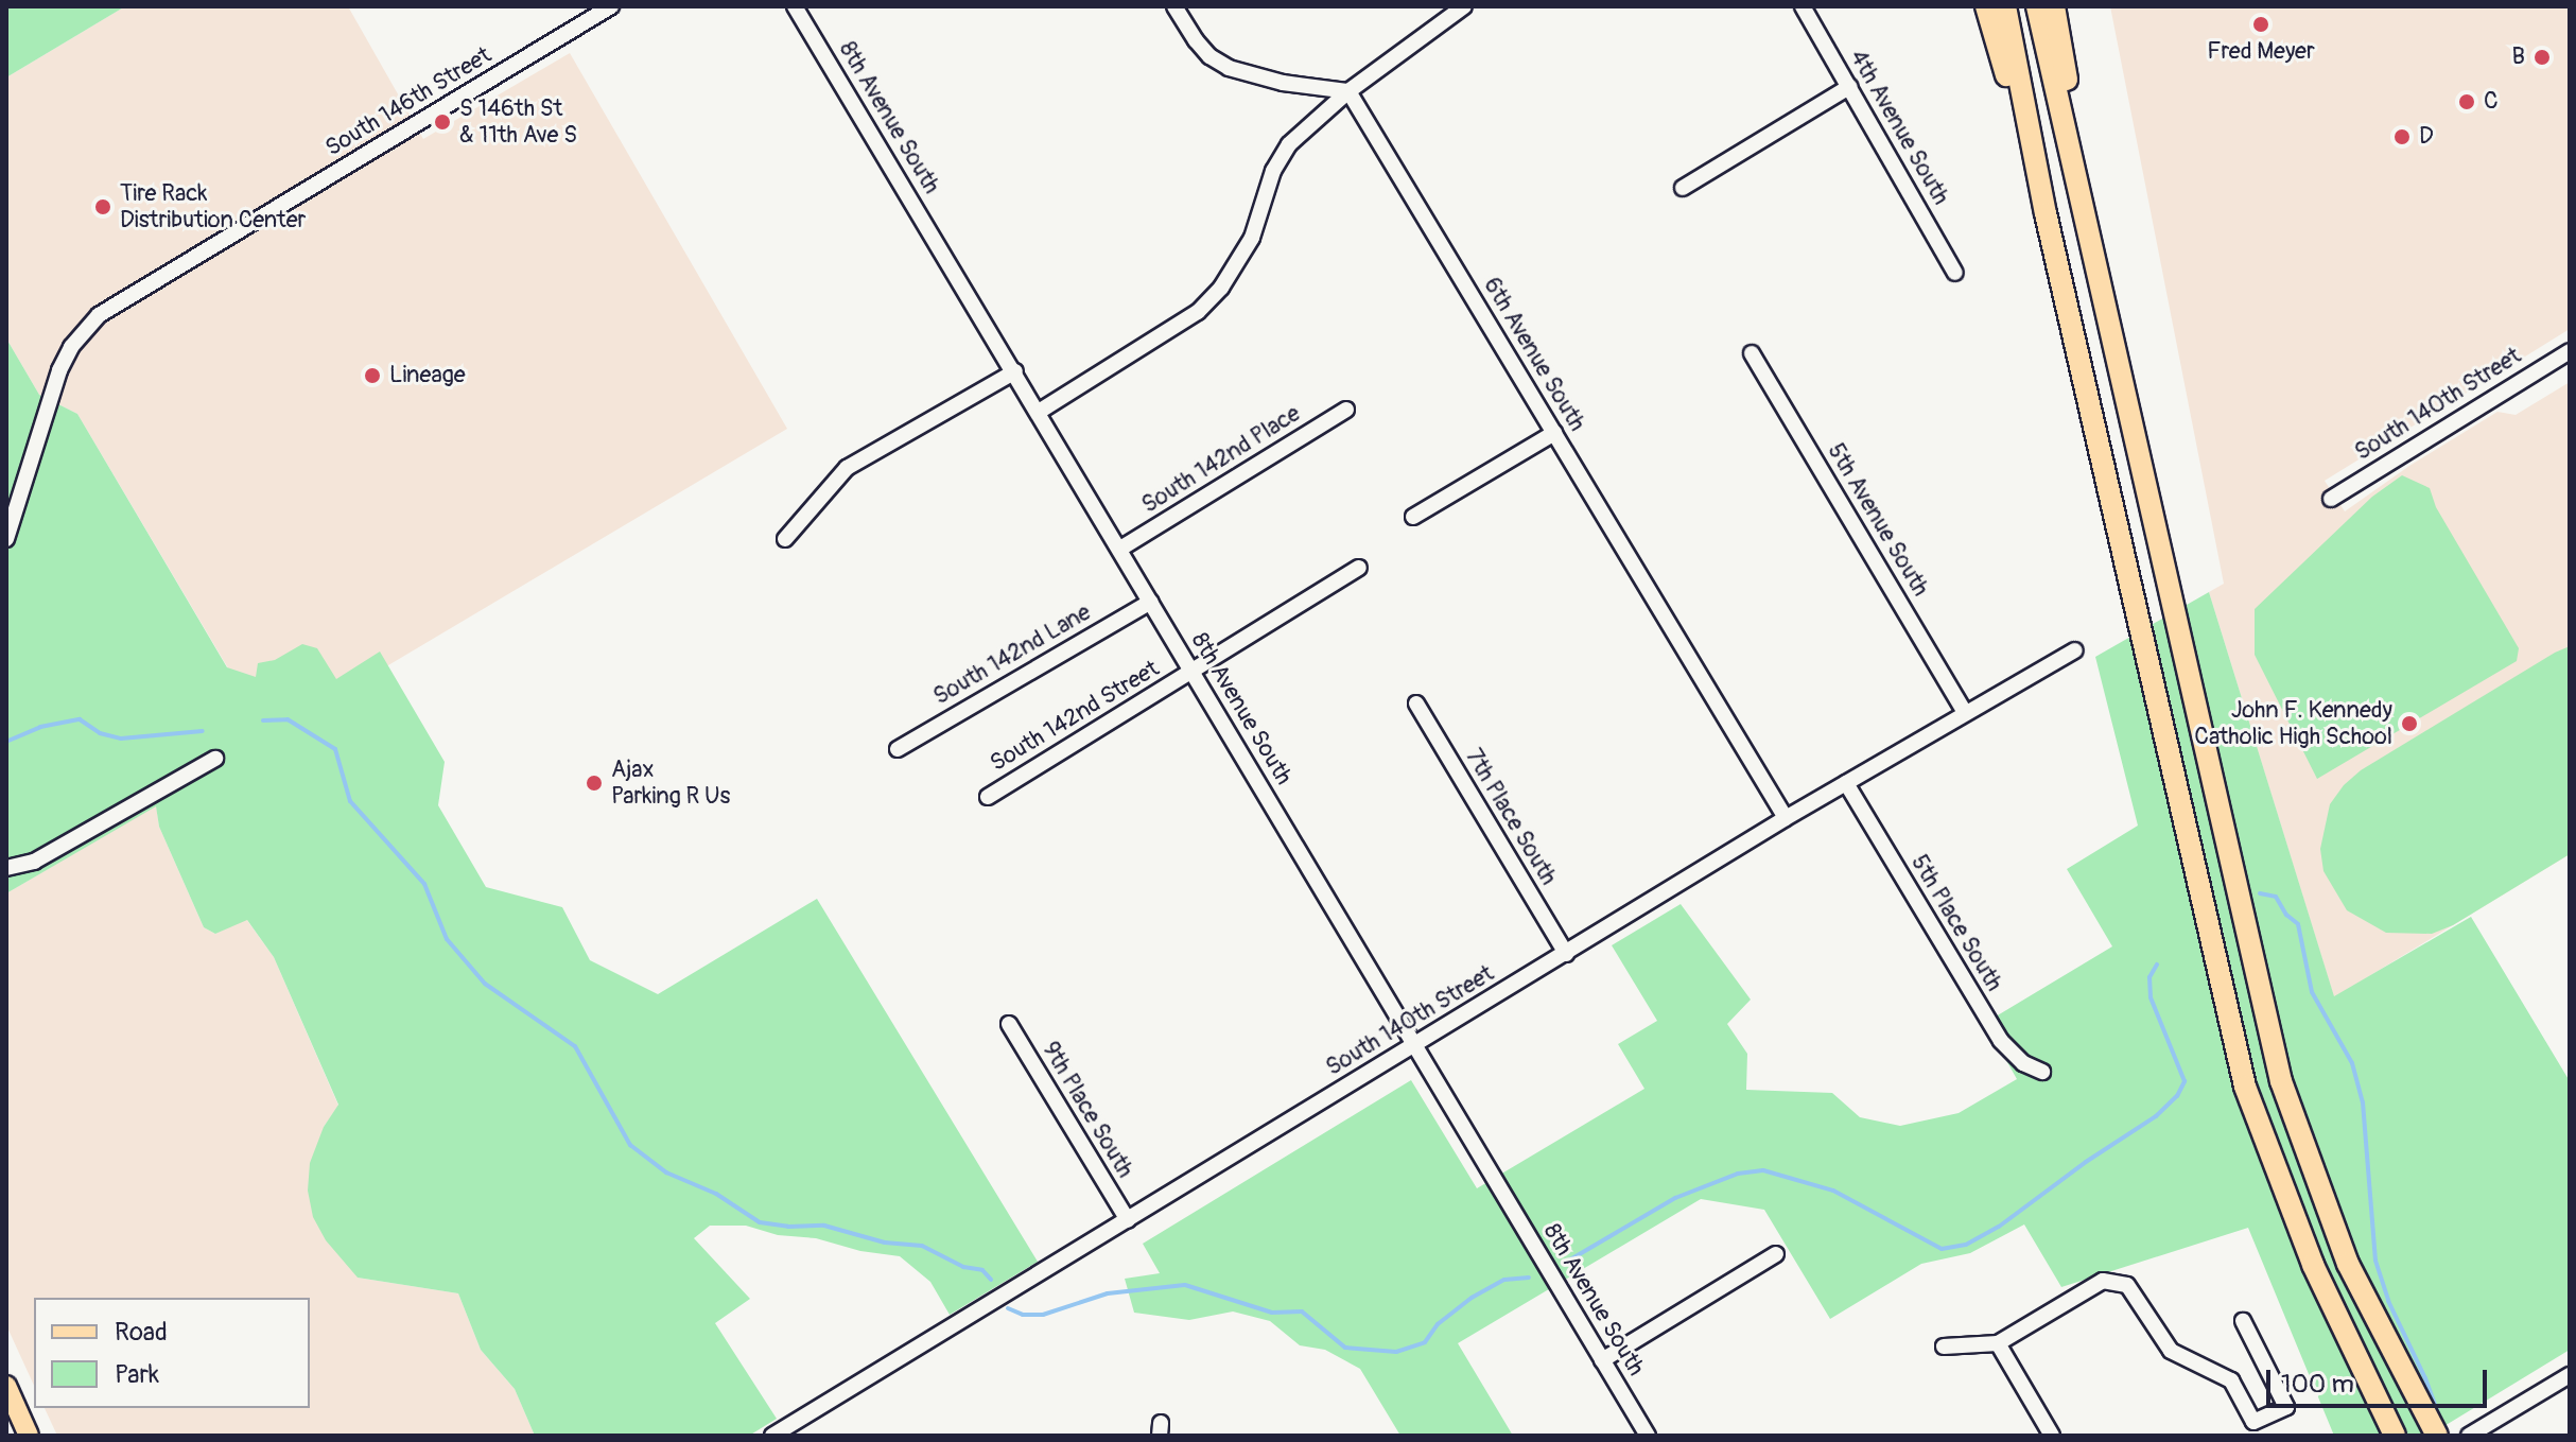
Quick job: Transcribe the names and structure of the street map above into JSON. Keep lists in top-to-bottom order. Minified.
{"streets":{"street":["South 146th Street","8th Avenue South","4th Avenue South","6th Avenue South","South 140th Street","South 142nd Place","5th Avenue South","South 142nd Lane","South 142nd Street","7th Place South","5th Place South","9th Place South"]},"crossings":[["8th Avenue South","South 140th Street"],["8th Avenue South","South 142nd Place"],["8th Avenue South","South 142nd Lane"],["8th Avenue South","South 142nd Street"],["6th Avenue South","South 140th Street"],["South 140th Street","5th Avenue South"],["South 140th Street","7th Place South"],["South 140th Street","5th Place South"],["South 140th Street","9th Place South"]],"places":["Fred Meyer","B","C","S 146th St & 11th Ave S","D","Tire Rack Distribution Center","Lineage","John F. Kennedy Catholic High School","Ajax Parking R Us"],"legend":["Road","Park"],"scale_bar":"100 m"}
